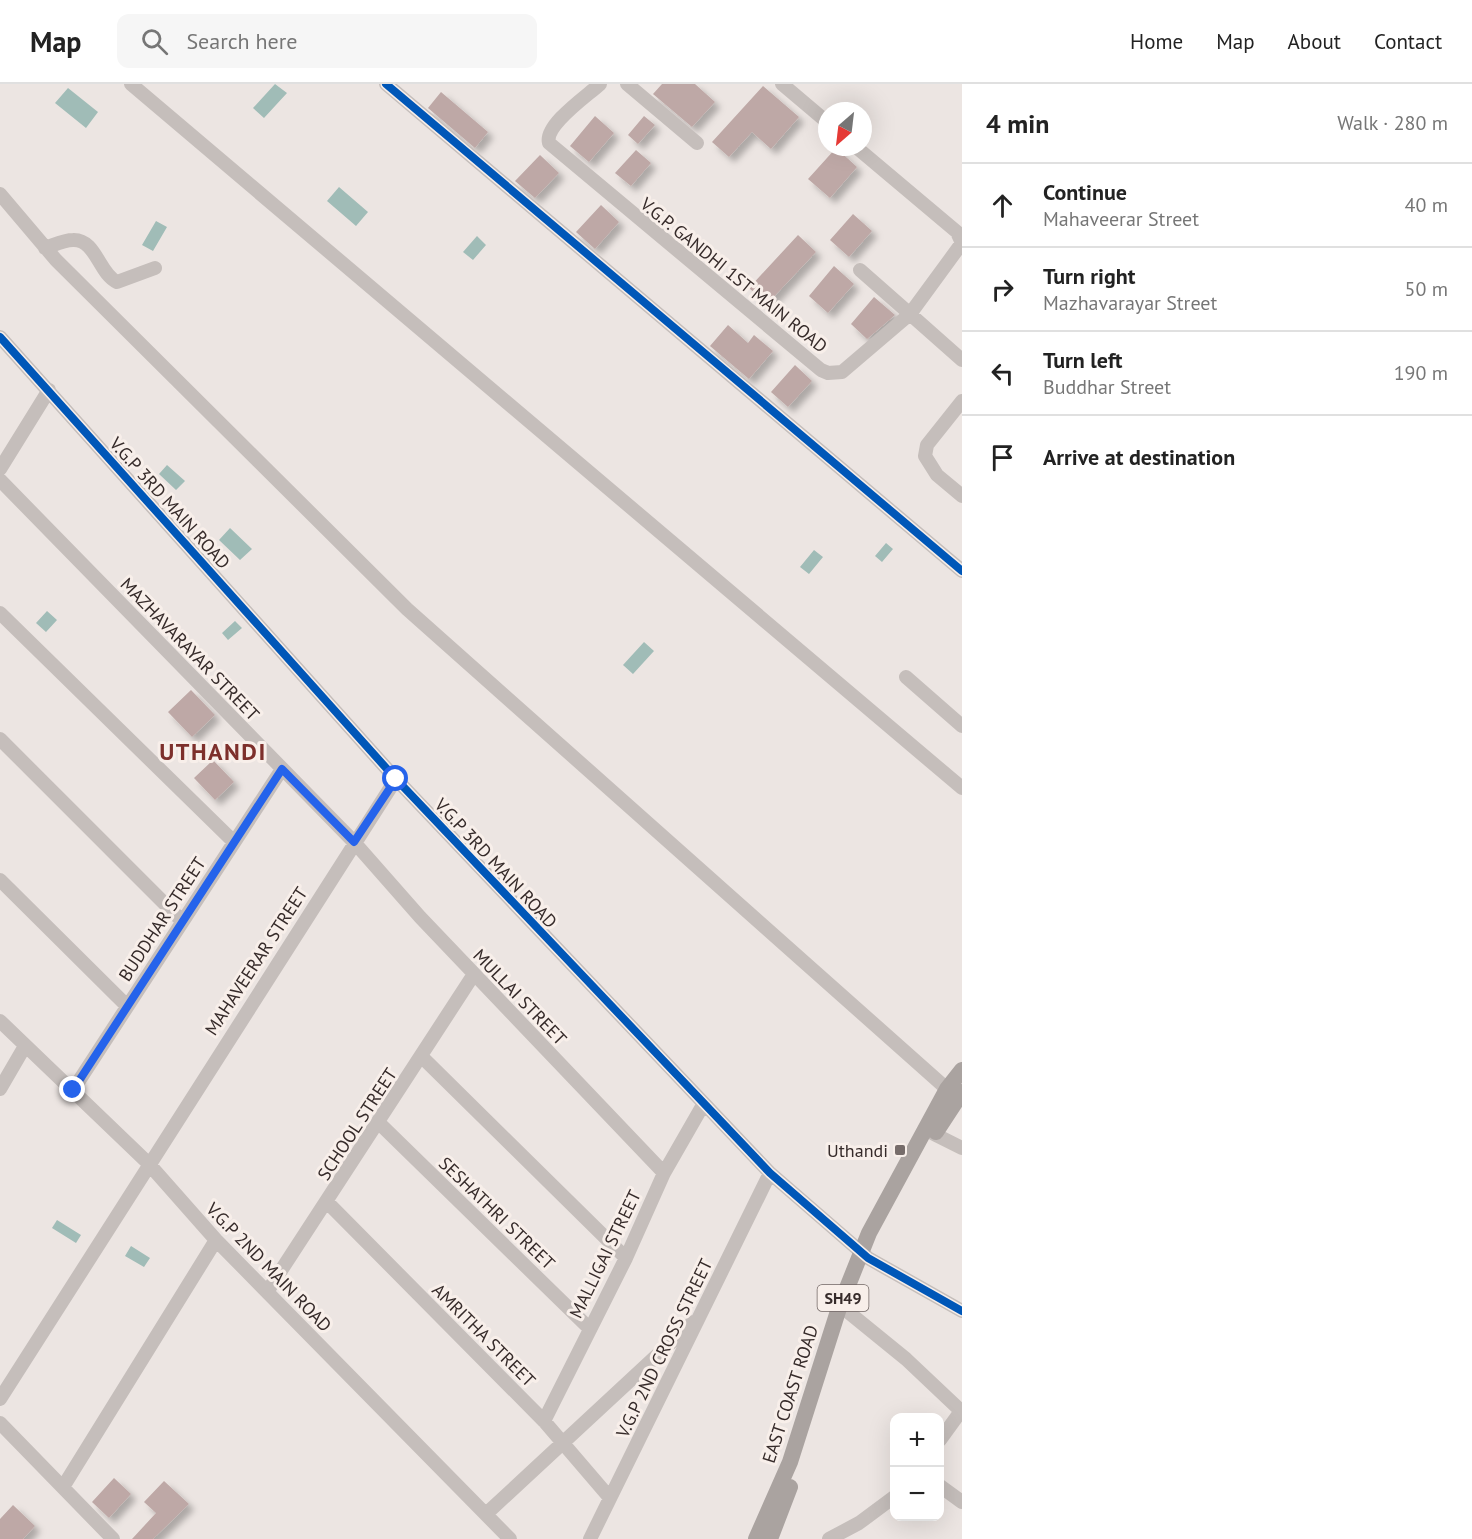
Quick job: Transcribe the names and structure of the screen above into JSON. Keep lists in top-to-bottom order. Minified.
{"streets":{"main road":["SH49","EAST COAST ROAD"],"street":["V.G.P. GANDHI 1ST MAIN ROAD","V.G.P 3RD MAIN ROAD","MAZHAVARAYAR STREET","BUDDHAR STREET","MAHAVEERAR STREET","MULLAI STREET","SCHOOL STREET","SESHATHRI STREET","MALLIGAI STREET","V.G.P 2ND MAIN ROAD","AMRITHA STREET","V.G.P 2ND CROSS STREET"]},"crossings":[["V.G.P 3RD MAIN ROAD","MAHAVEERAR STREET"],["V.G.P 3RD MAIN ROAD","MALLIGAI STREET"],["V.G.P 3RD MAIN ROAD","V.G.P 2ND CROSS STREET"],["V.G.P 3RD MAIN ROAD","EAST COAST ROAD"],["MAZHAVARAYAR STREET","BUDDHAR STREET"],["MAZHAVARAYAR STREET","MAHAVEERAR STREET"],["MAZHAVARAYAR STREET","MULLAI STREET"],["BUDDHAR STREET","V.G.P 2ND MAIN ROAD"],["MAHAVEERAR STREET","MULLAI STREET"],["MAHAVEERAR STREET","V.G.P 2ND MAIN ROAD"],["MULLAI STREET","SCHOOL STREET"],["MULLAI STREET","MALLIGAI STREET"],["SCHOOL STREET","SESHATHRI STREET"],["SCHOOL STREET","V.G.P 2ND MAIN ROAD"],["SCHOOL STREET","AMRITHA STREET"],["SESHATHRI STREET","MALLIGAI STREET"],["MALLIGAI STREET","AMRITHA STREET"],["AMRITHA STREET","V.G.P 2ND CROSS STREET"]],"districts":["UTHANDI"],"places":{"transit":["Uthandi"]},"north":"bottom left","page":{"header":"Map","search":"Search here","nav":["Home","Map","About","Contact"],"heading":["4 min","Walk · 280 m"],"list":[["Continue","Mahaveerar Street","40 m"],["Turn right","Mazhavarayar Street","50 m"],["Turn left","Buddhar Street","190 m"],"Arrive at destination"],"map_buttons":["+","−"]}}
